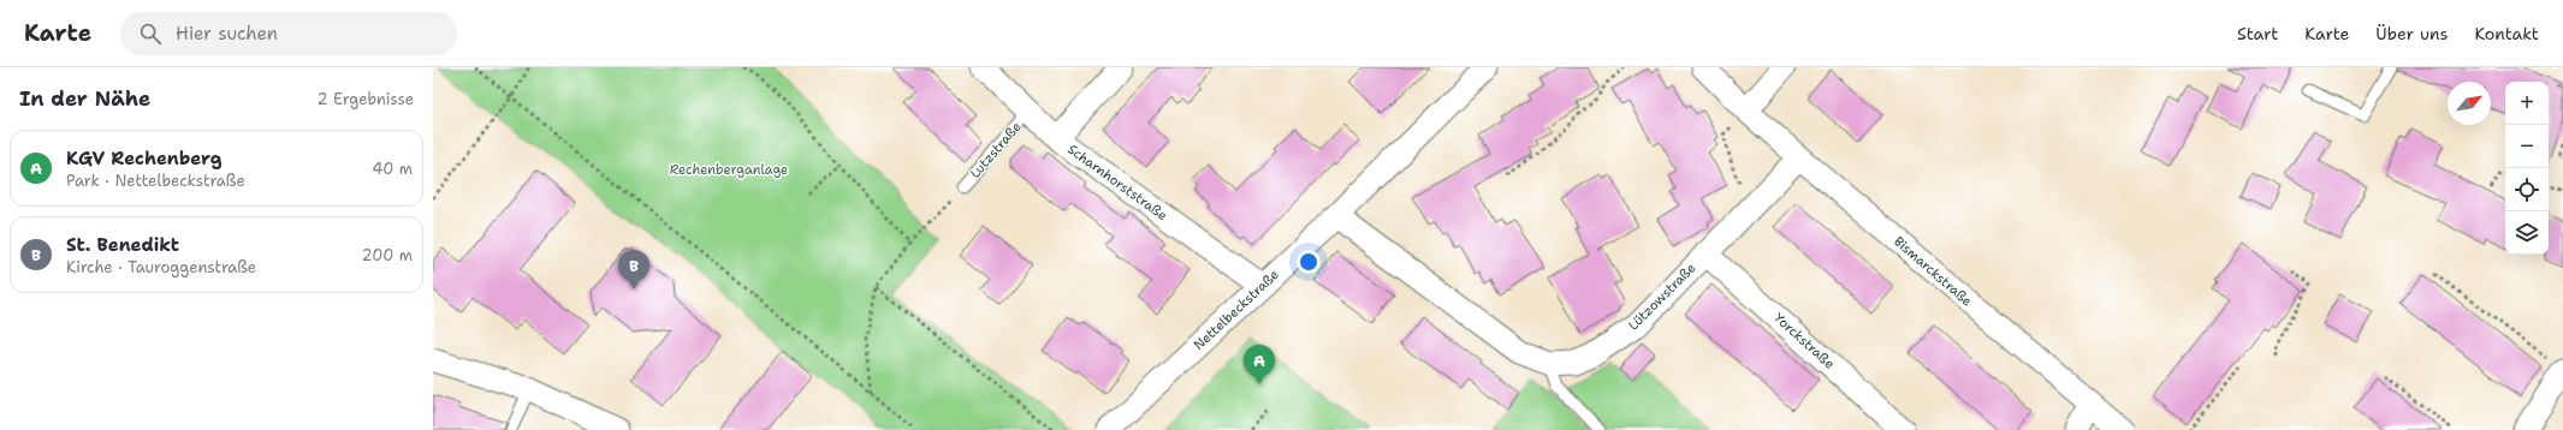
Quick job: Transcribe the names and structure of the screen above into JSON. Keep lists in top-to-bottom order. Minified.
{"streets":{"street":["Scharnhorststraße","Bismarckstraße","Lützowstraße","Nettelbeckstraße","Yorckstraße"],"lane":["Lutzstraße"]},"crossings":[["Lutzstraße","Scharnhorststraße"],["Scharnhorststraße","Nettelbeckstraße"],["Bismarckstraße","Lützowstraße"],["Lützowstraße","Nettelbeckstraße"],["Lützowstraße","Yorckstraße"]],"parks":["Rechenberganlage"],"north":"top right","page":{"header":"Karte","search":"Hier suchen","nav":["Start","Karte","Über uns","Kontakt"],"heading":["In der Nähe","2 Ergebnisse"],"map_buttons":["+","−"],"list":[{"mark":"A","name":"KGV Rechenberg","note":"Park · Nettelbeckstraße","value":"40 m"},{"mark":"B","name":"St. Benedikt","note":"Kirche · Tauroggenstraße","value":"200 m"}],"pins":["B","A"]}}
